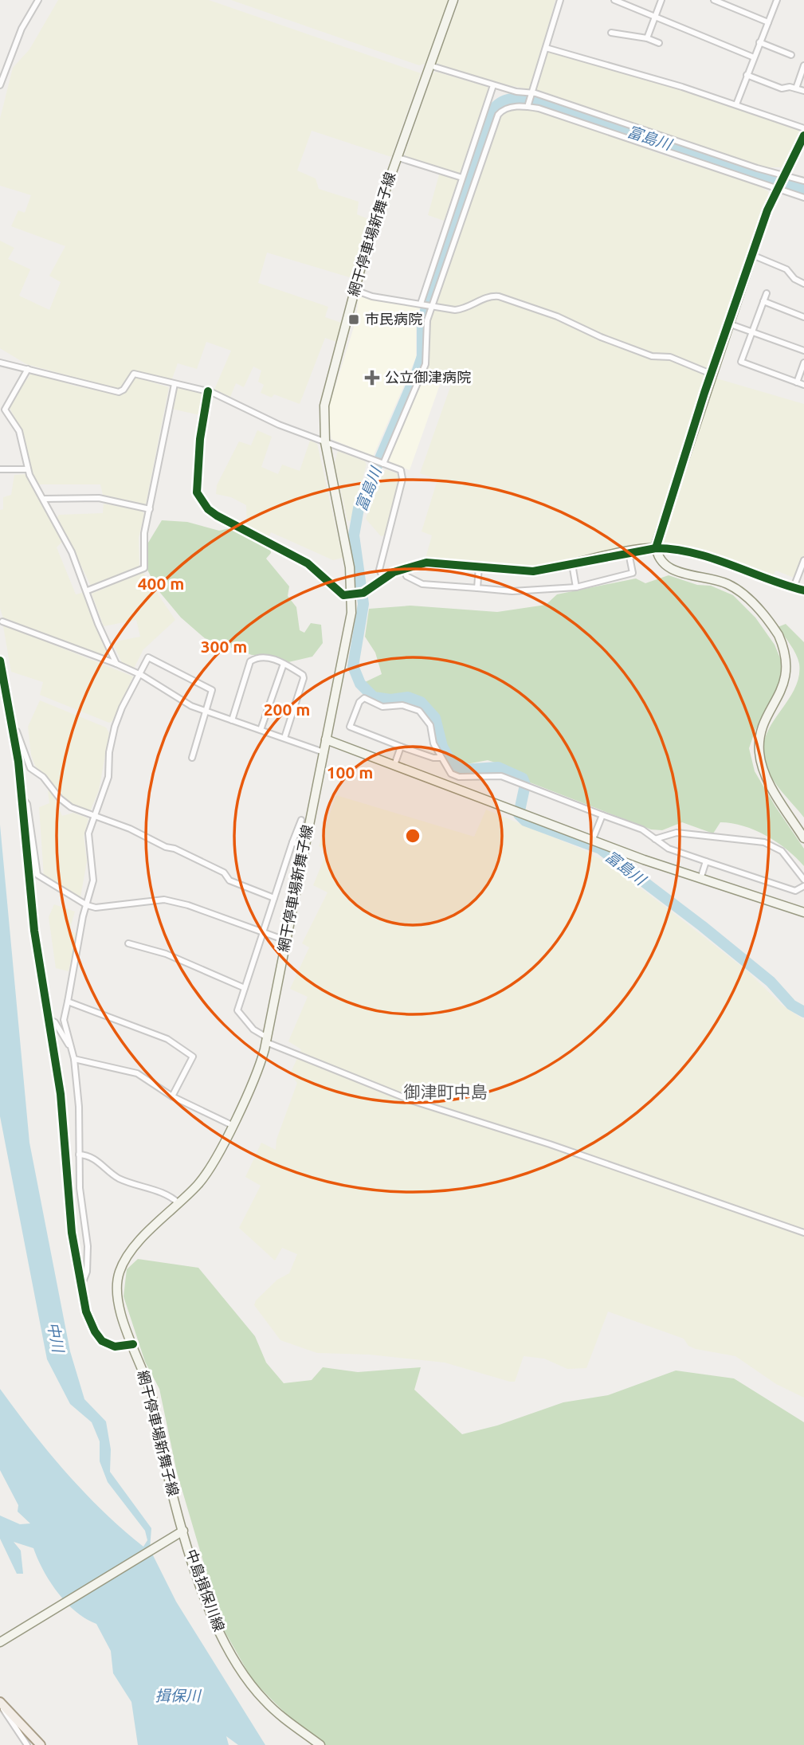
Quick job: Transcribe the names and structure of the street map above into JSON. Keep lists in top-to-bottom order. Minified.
{"streets":{"main road":["網干停車場新舞子線","中島揖保川線"]},"crossings":[["網干停車場新舞子線","中島揖保川線"]],"districts":["御津町中島"],"water":["富島川","中川","揖保川"],"places":{"transit":["市民病院"],"health":["公立御津病院"]},"rings":["400 m","300 m","200 m","100 m"]}
